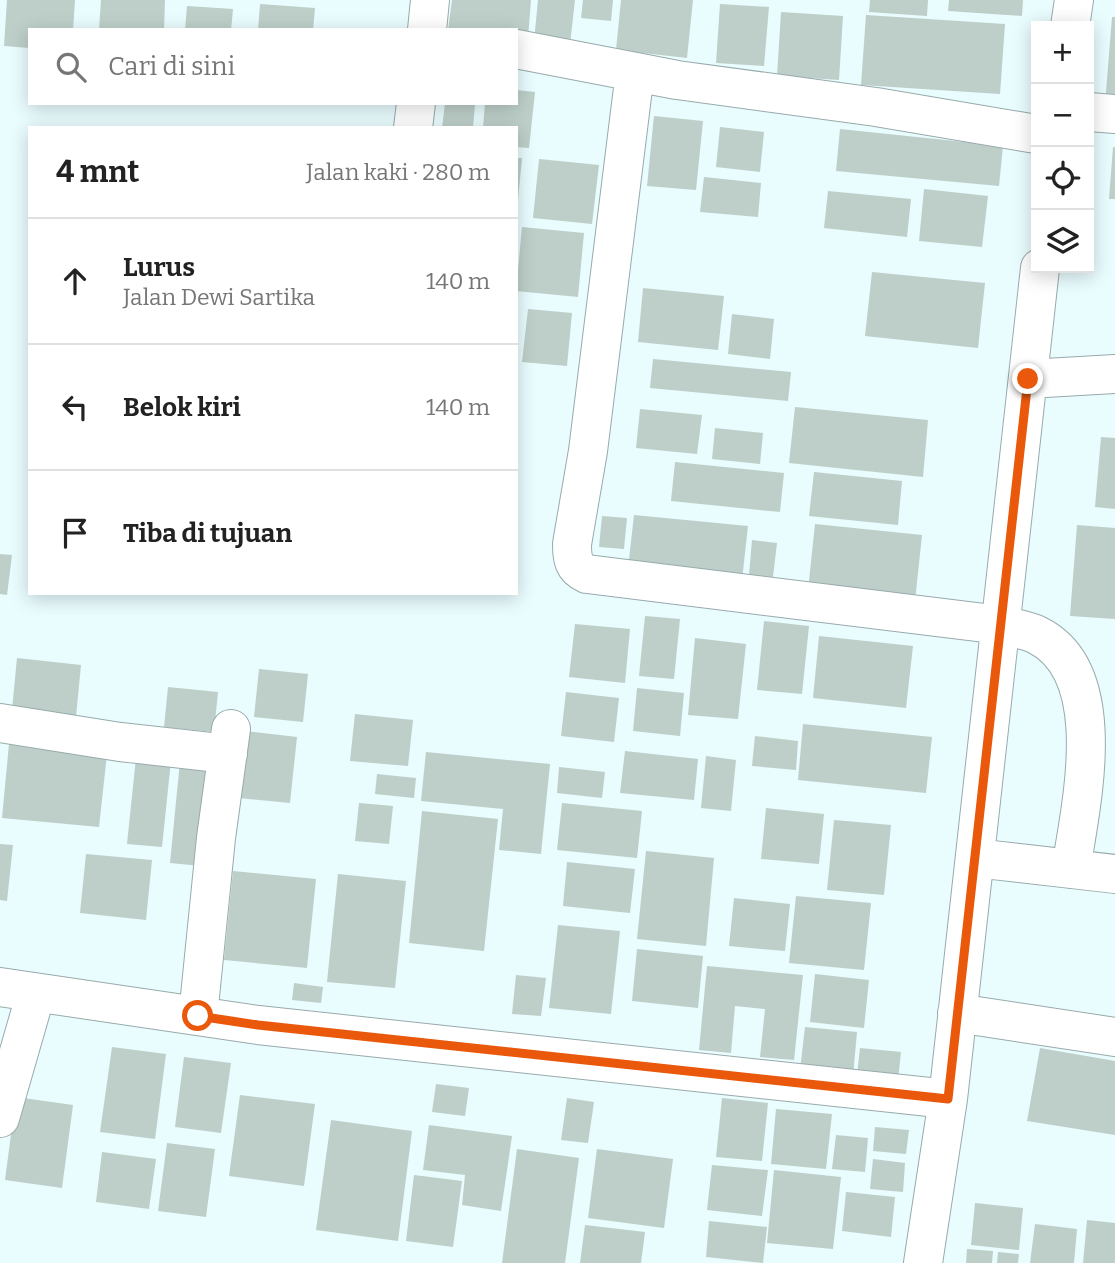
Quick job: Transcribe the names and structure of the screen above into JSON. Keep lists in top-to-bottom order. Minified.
{"page":{"map_buttons":["+","−"],"search":"Cari di sini","heading":["4 mnt","Jalan kaki · 280 m"],"list":[["Lurus","Jalan Dewi Sartika","140 m"],["Belok kiri","140 m"],"Tiba di tujuan"]}}
